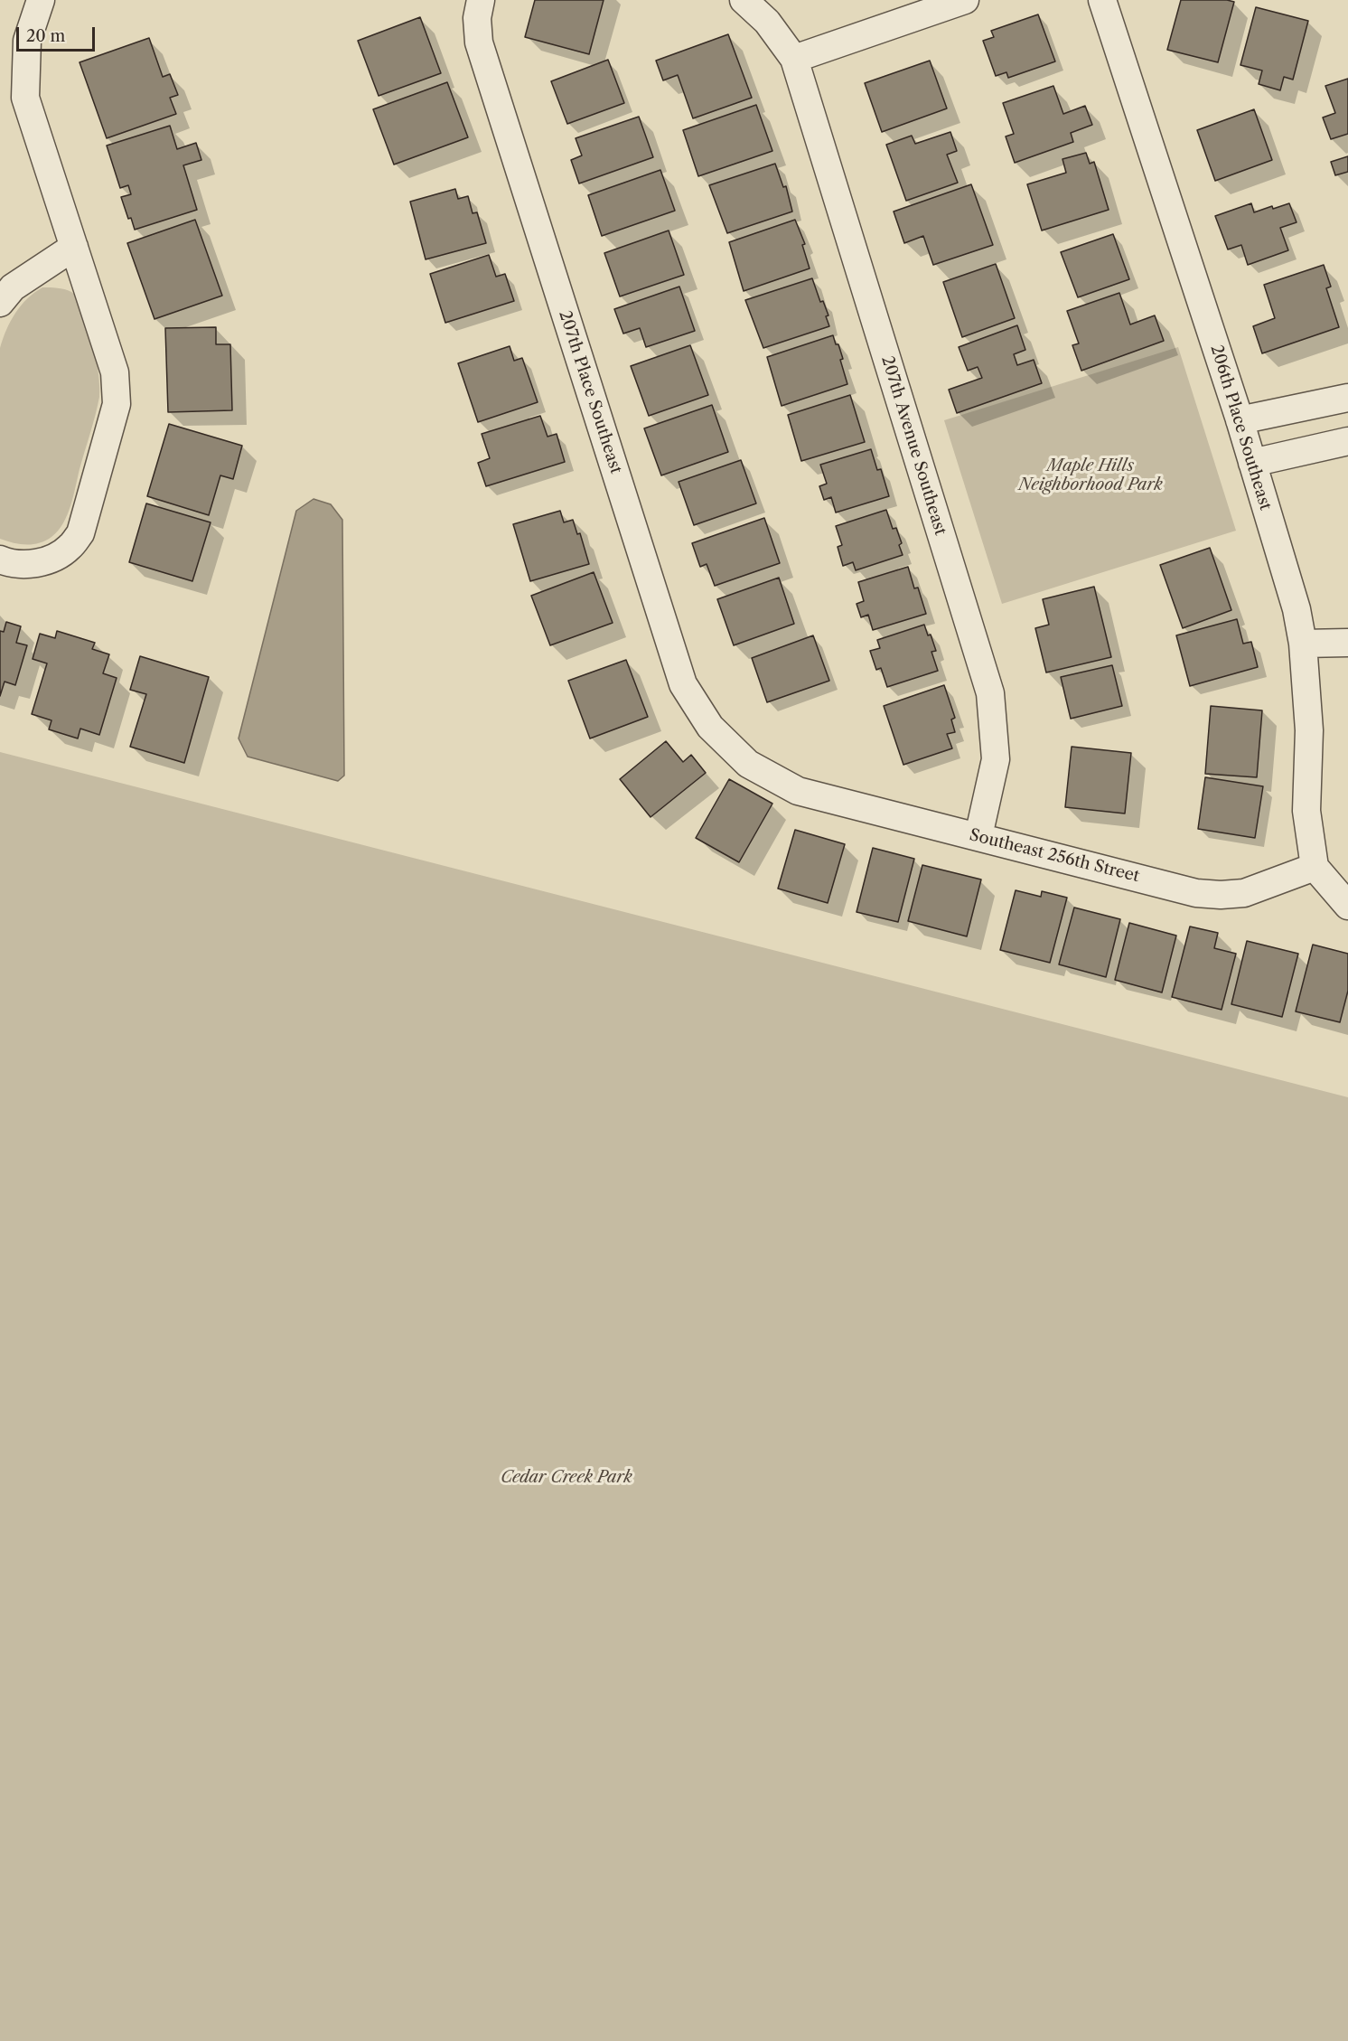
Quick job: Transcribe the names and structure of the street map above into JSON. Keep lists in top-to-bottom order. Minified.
{"streets":{"street":["207th Place Southeast","206th Place Southeast","207th Avenue Southeast","Southeast 256th Street"]},"crossings":[["207th Place Southeast","Southeast 256th Street"],["206th Place Southeast","Southeast 256th Street"],["207th Avenue Southeast","Southeast 256th Street"]],"parks":["Maple Hills Neighborhood Park","Cedar Creek Park"],"scale_bar":"20 m"}
